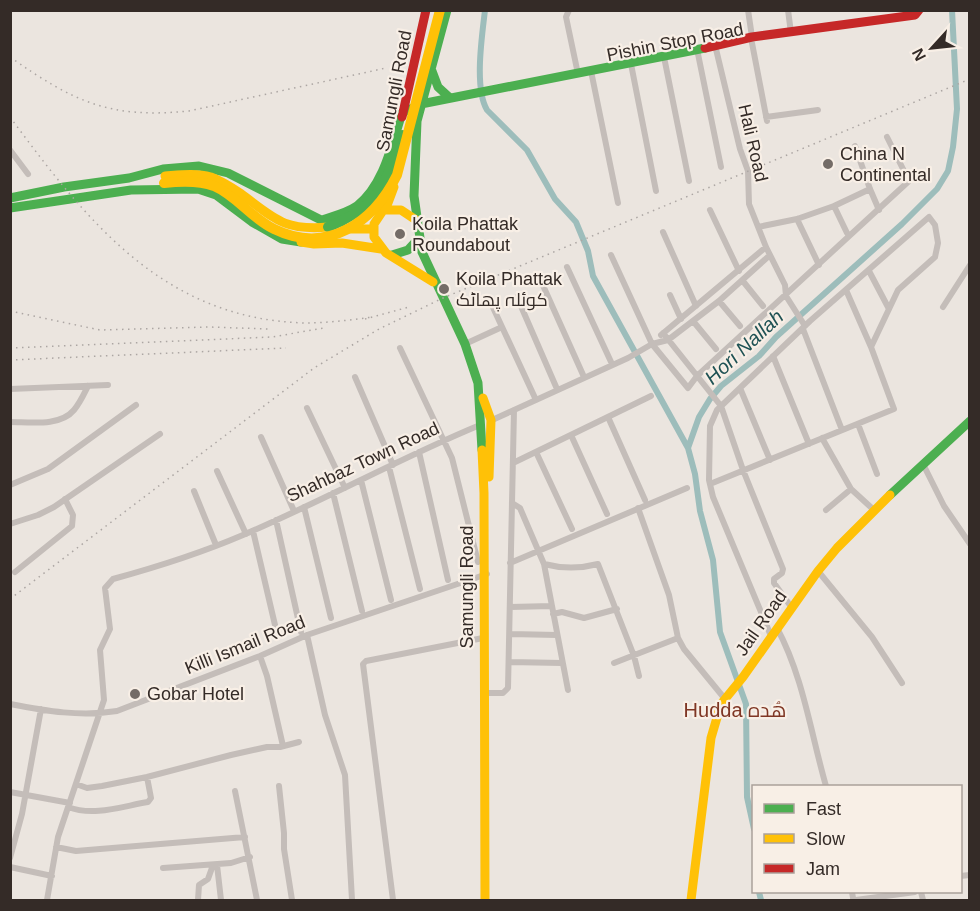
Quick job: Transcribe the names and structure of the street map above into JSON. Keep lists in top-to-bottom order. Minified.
{"streets":{"main road":["Pishin Stop Road","Samungli Road","Jail Road"],"street":["Hali Road","Shahbaz Town Road","Killi Ismail Road"]},"crossings":[["Pishin Stop Road","Hali Road"],["Samungli Road","Shahbaz Town Road"],["Samungli Road","Killi Ismail Road"],["Shahbaz Town Road","Killi Ismail Road"]],"districts":["Hudda ھُدہ"],"water":["Hori Nallah"],"places":["China N Continental","Koila Phattak Roundabout","Koila Phattak کوئلہ پھاٹک","Gobar Hotel"],"legend":["Fast","Slow","Jam"],"north":"bottom left"}
